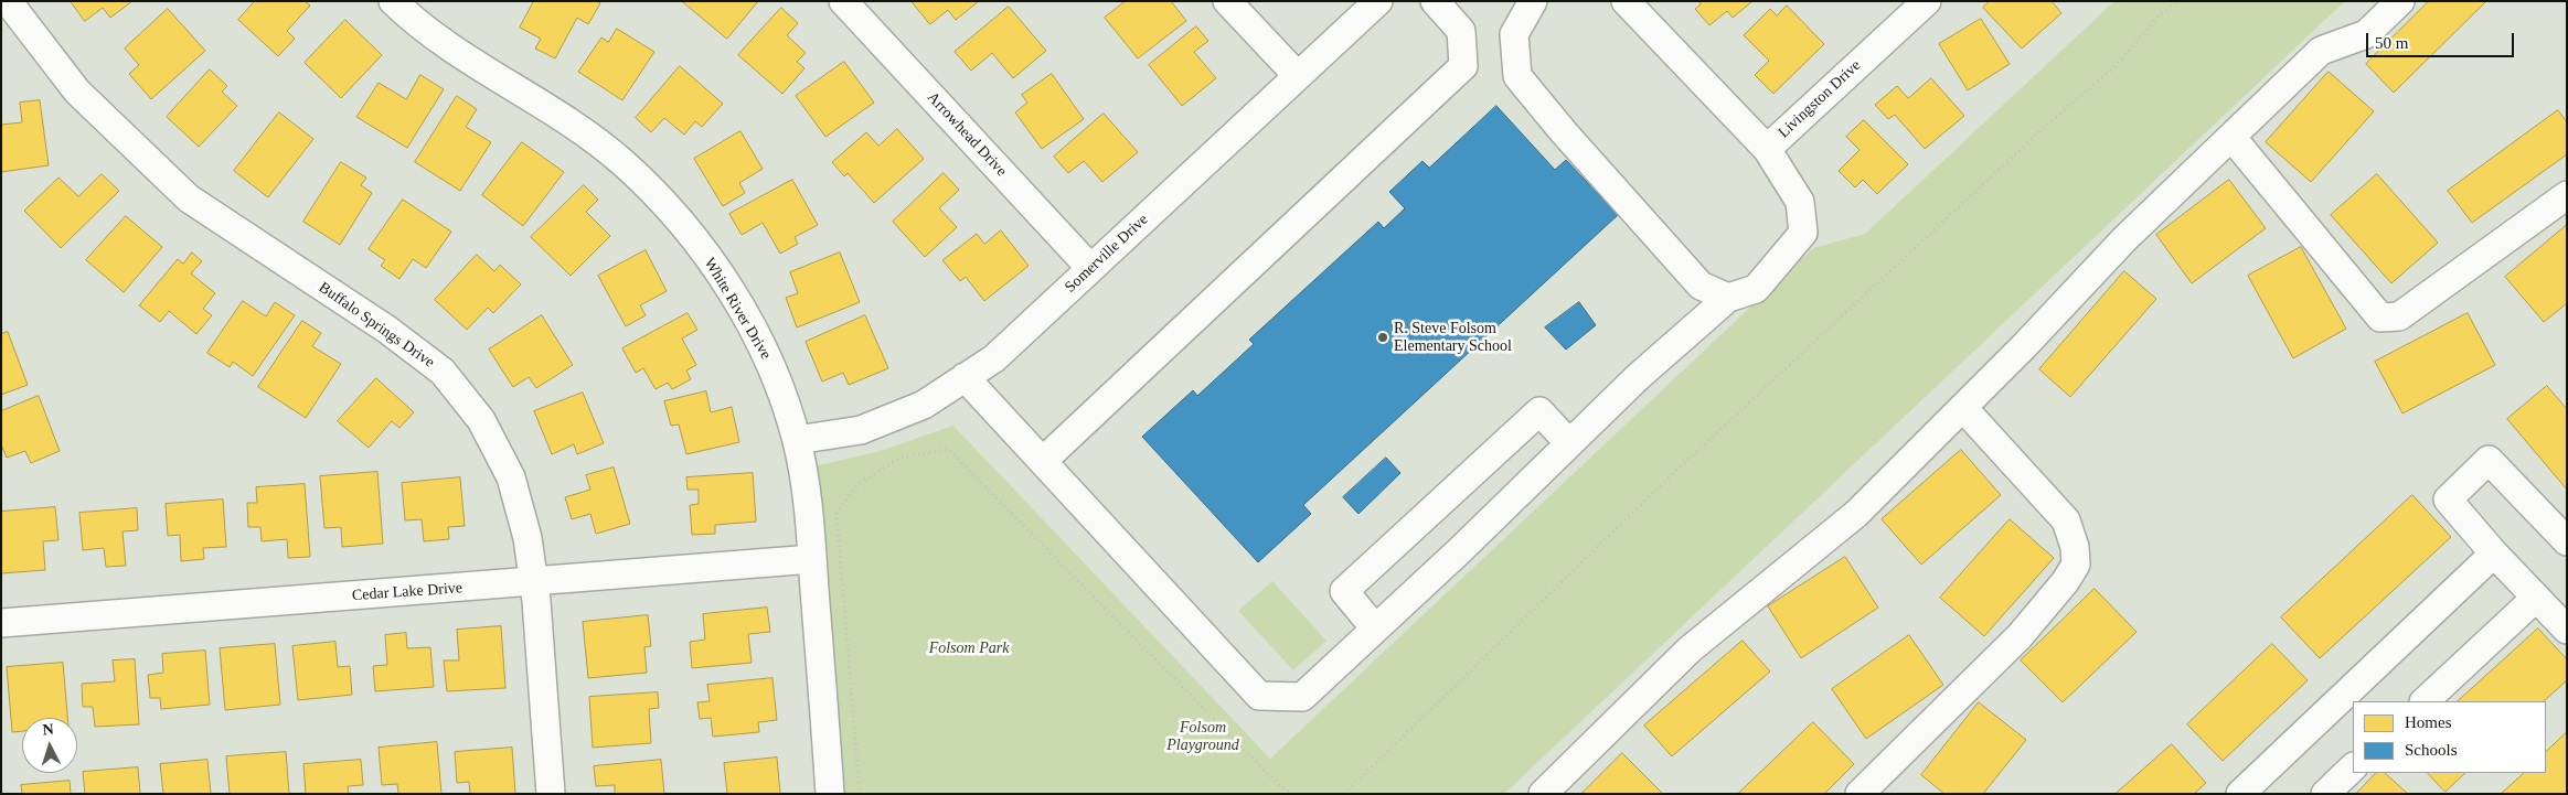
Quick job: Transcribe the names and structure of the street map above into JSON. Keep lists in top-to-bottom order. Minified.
{"streets":{"street":["Livingston Drive","Arrowhead Drive","Somerville Drive","White River Drive","Buffalo Springs Drive","Cedar Lake Drive"]},"crossings":[["Arrowhead Drive","Somerville Drive"],["Somerville Drive","White River Drive"],["White River Drive","Cedar Lake Drive"],["Buffalo Springs Drive","Cedar Lake Drive"]],"parks":["Folsom Park","Folsom Playground"],"places":["R. Steve Folsom Elementary School"],"legend":["Homes","Schools"],"scale_bar":"50 m","north":"top"}
